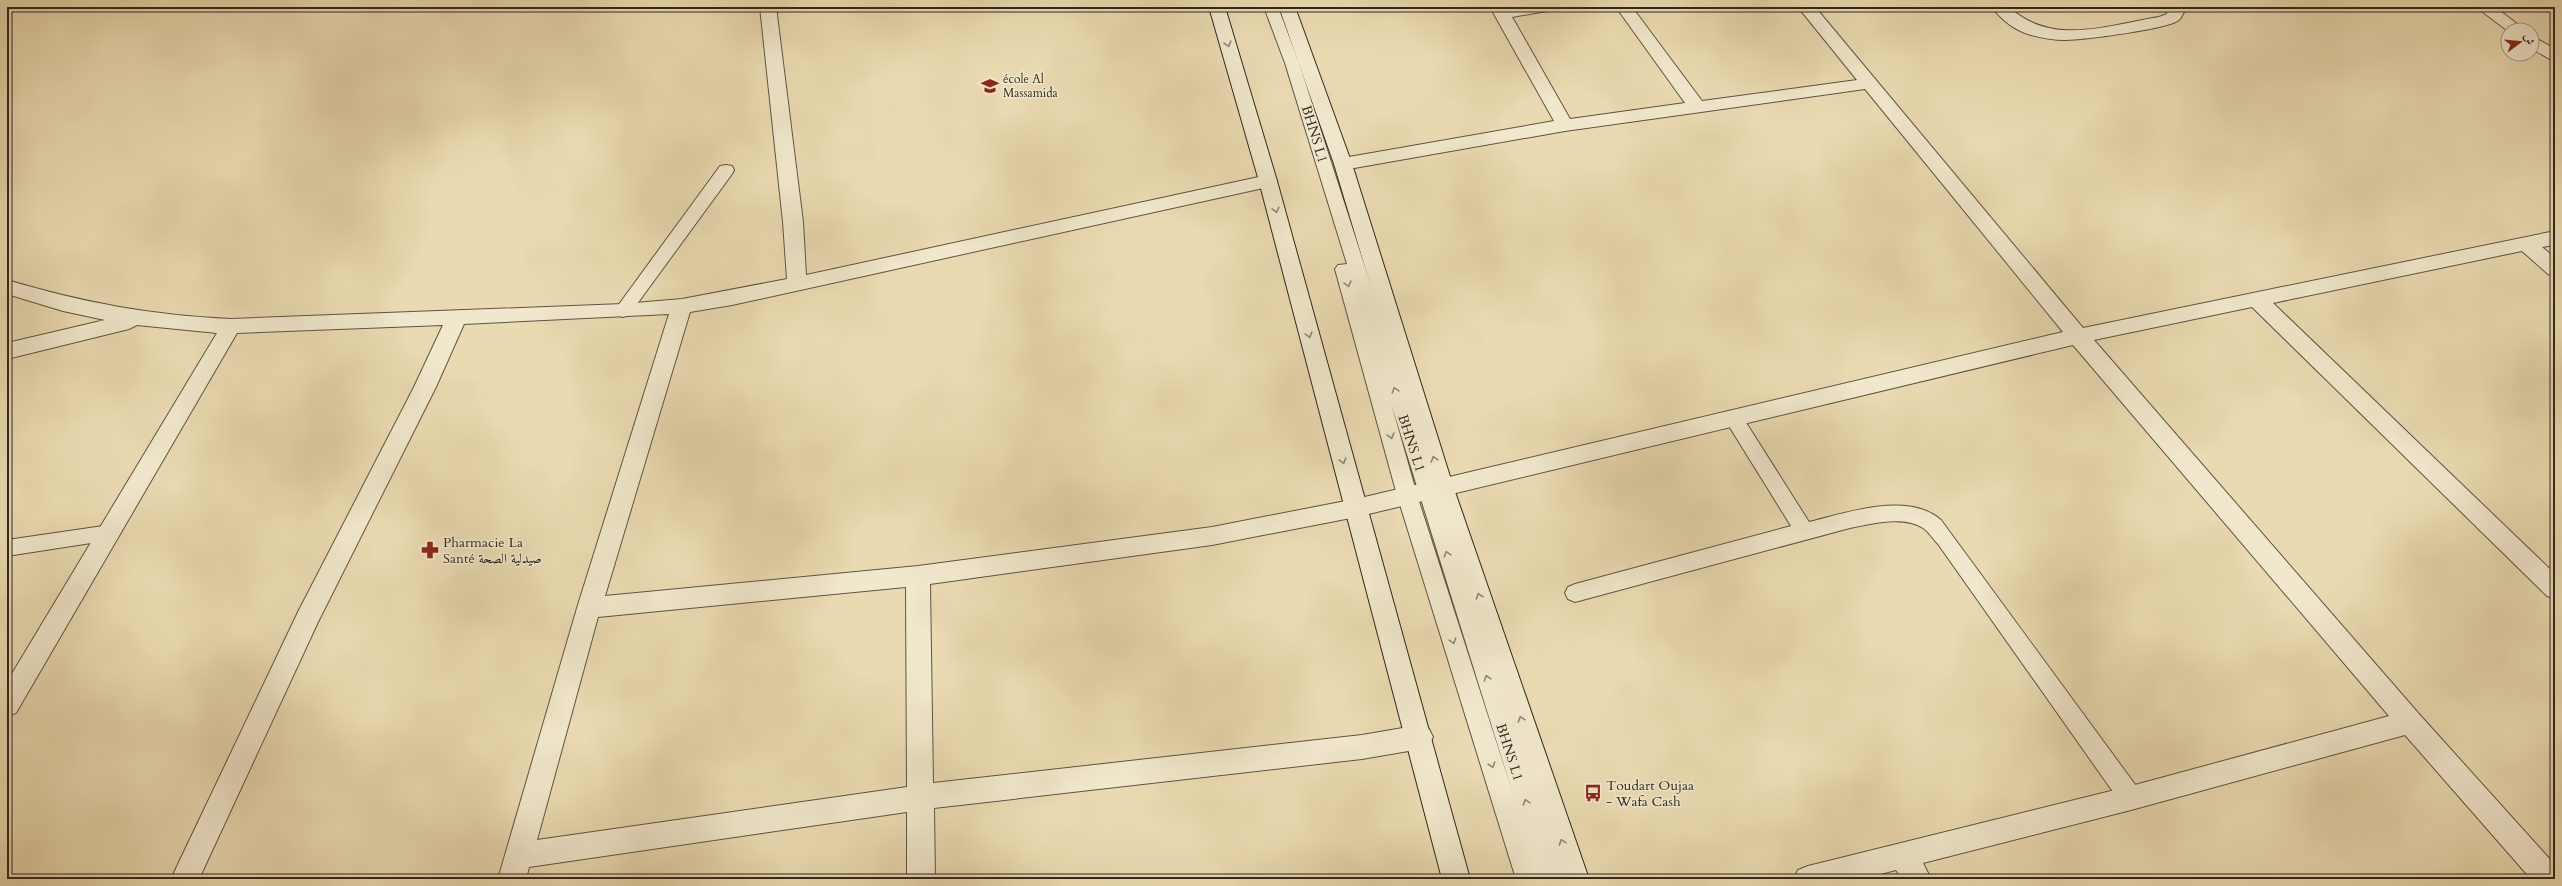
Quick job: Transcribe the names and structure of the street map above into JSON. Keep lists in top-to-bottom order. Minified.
{"streets":{"lane":["BHNS L1"]},"places":{"school or university":["école Al Massamida"],"pharmacy":["Pharmacie La Santé صيدلية الصحة"],"bus stop":["Toudart Oujaa - Wafa Cash"]},"north":"right"}
